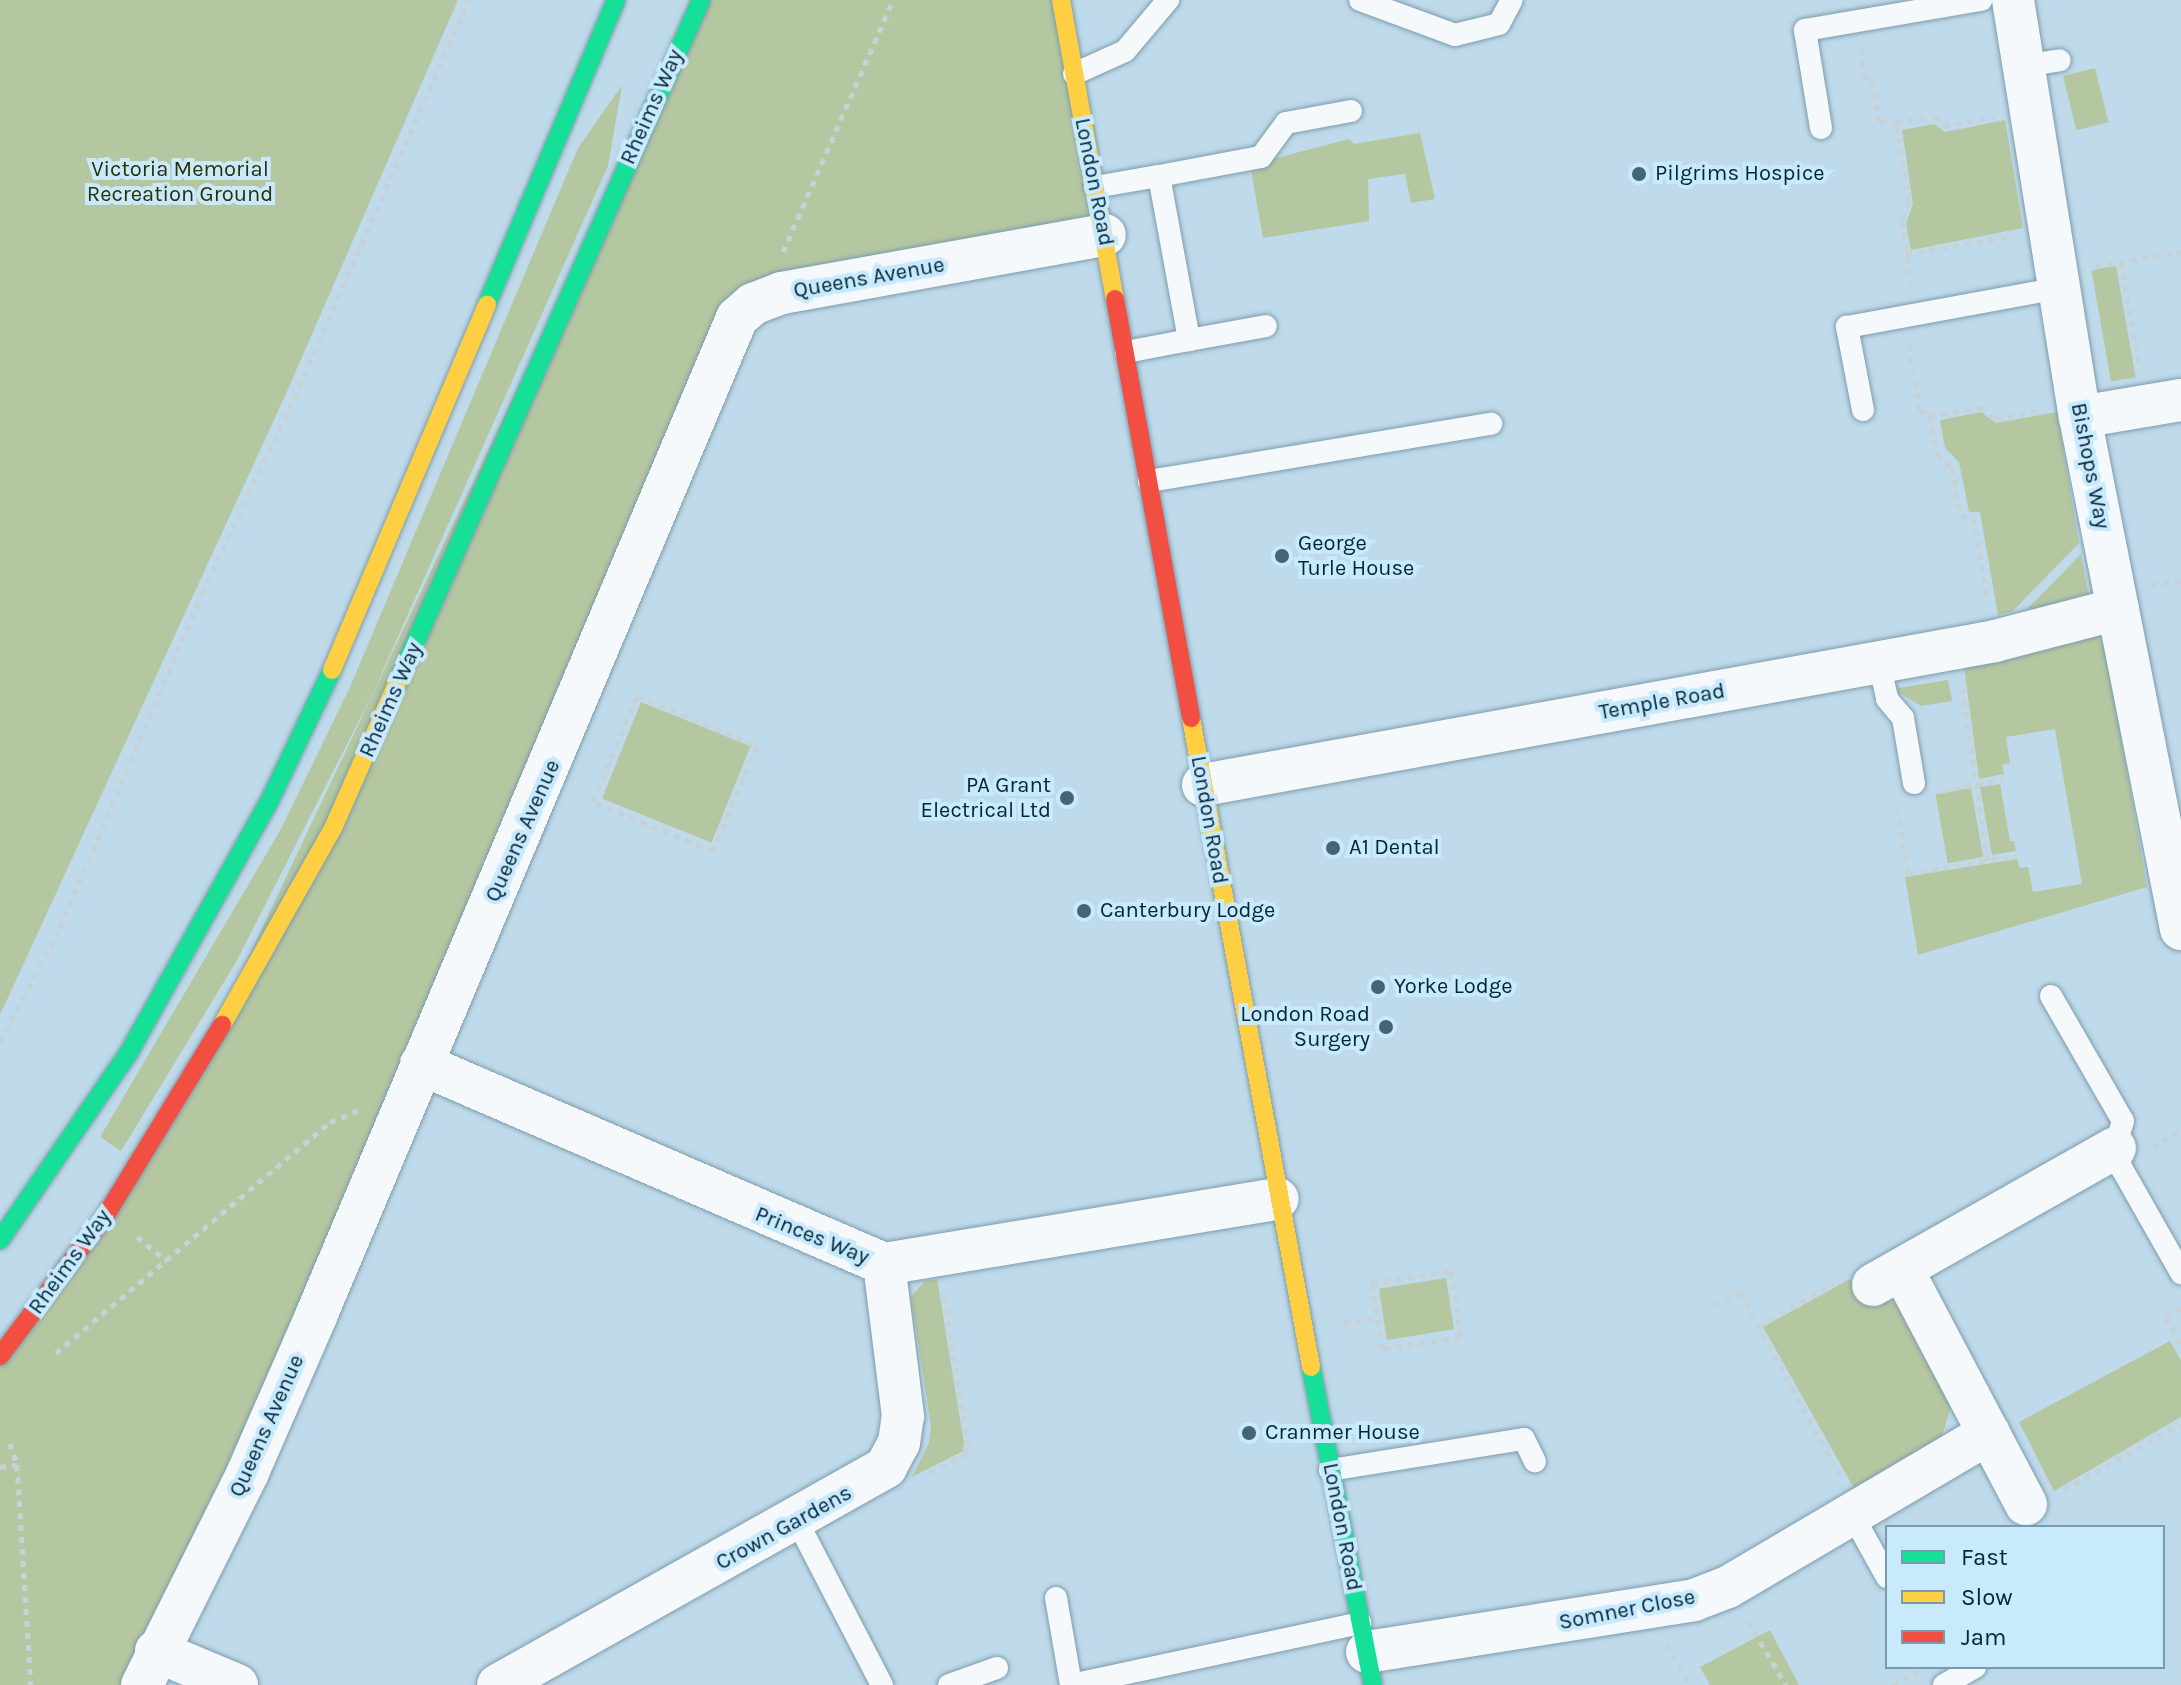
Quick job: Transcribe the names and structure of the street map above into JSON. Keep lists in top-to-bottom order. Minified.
{"streets":{"main road":["Rheims Way","London Road"],"street":["Queens Avenue","Bishops Way","Temple Road","Princes Way","Crown Gardens","Somner Close"]},"crossings":[["London Road","Queens Avenue"],["London Road","Temple Road"],["London Road","Princes Way"],["London Road","Somner Close"],["Queens Avenue","Princes Way"],["Bishops Way","Temple Road"],["Princes Way","Crown Gardens"]],"parks":["Victoria Memorial Recreation Ground"],"places":["Pilgrims Hospice","George Turle House","PA Grant Electrical Ltd","A1 Dental","Canterbury Lodge","Yorke Lodge","London Road Surgery","Cranmer House"],"legend":["Fast","Slow","Jam"]}
